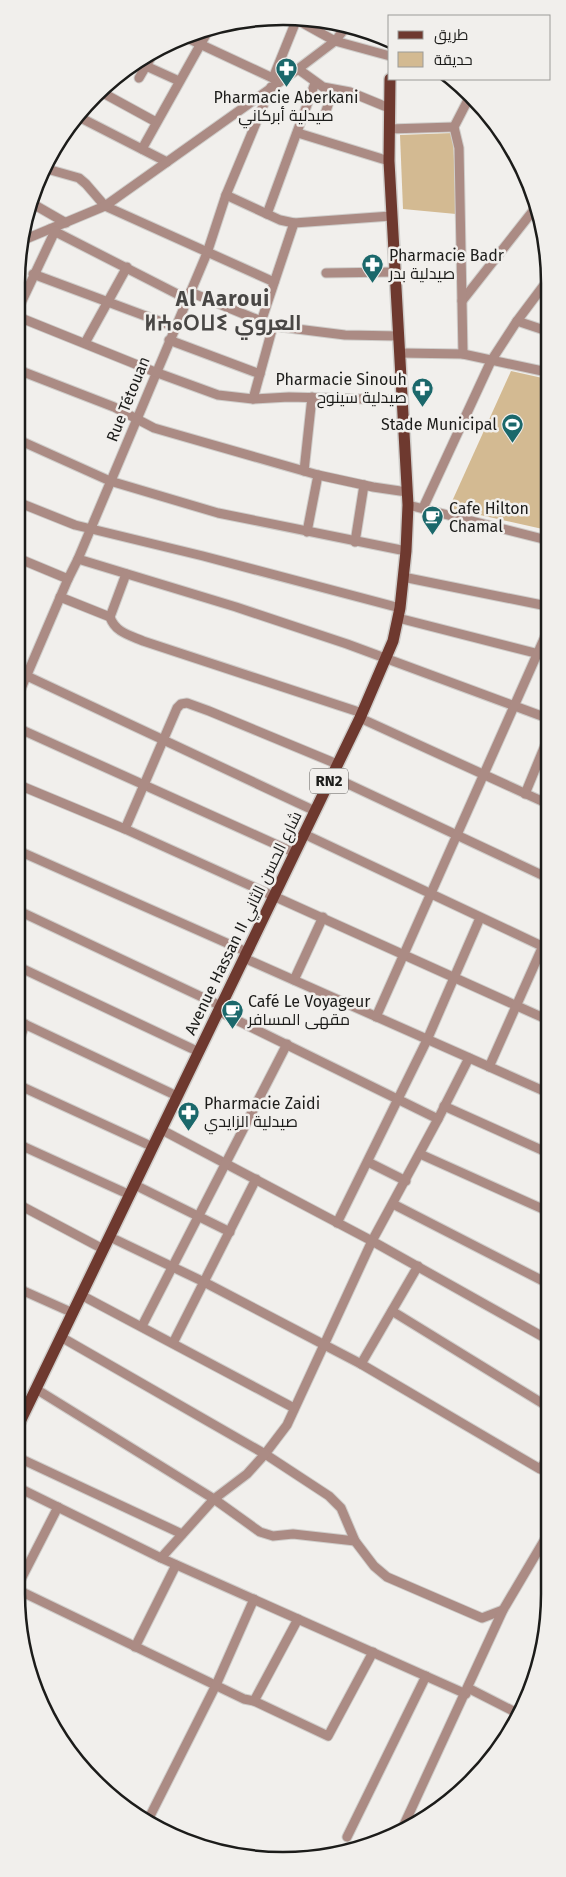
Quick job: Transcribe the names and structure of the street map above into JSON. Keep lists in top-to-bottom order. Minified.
{"streets":{"main road":["RN2","Avenue Hassan II شارع الحسن الثاني"],"street":["Rue Tétouan"]},"districts":["Al Aaroui ⵍⵄⴰⵔⵡⵉ العروي"],"places":{"pharmacy":["Pharmacie Aberkani صيدلية أبركاني","Pharmacie Badr صيدلية بدر","Pharmacie Sinouh صيدلية سينوح","Pharmacie Zaidi صيدلية الزايدي"],"sports":["Stade Municipal"],"cafe":["Cafe Hilton Chamal","Café Le Voyageur مقهى المسافر"]},"legend":["طريق","حديقة"]}
